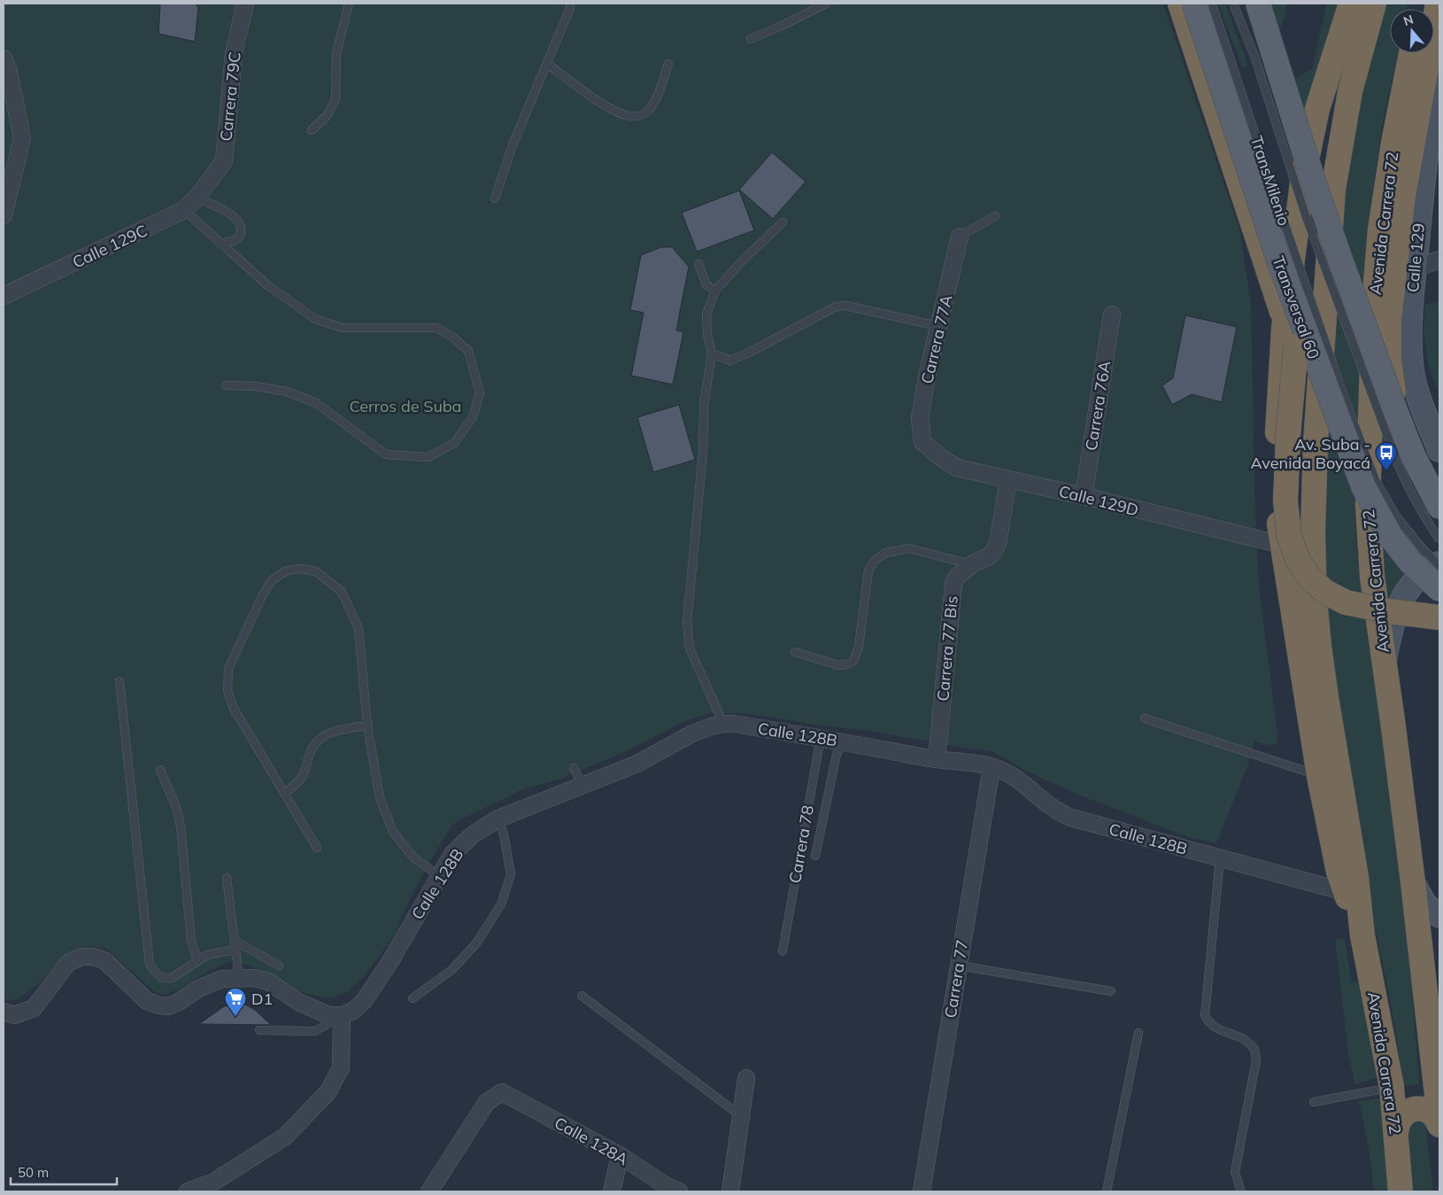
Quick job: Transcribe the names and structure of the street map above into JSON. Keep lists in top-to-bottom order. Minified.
{"streets":{"highway":["Avenida Carrera 72"],"main road":["Calle 129","Transversal 60"],"street":["Carrera 79C","Calle 129C","Carrera 77A","Carrera 76A","Calle 129D","Carrera 77 Bis","Calle 128B","Carrera 77","Calle 128A"],"lane":["TransMilenio","Carrera 78"]},"crossings":[["Carrera 79C","Calle 129C"],["Avenida Carrera 72","Calle 129D"],["Avenida Carrera 72","Calle 128B"],["Carrera 77A","Calle 129D"],["Carrera 76A","Calle 129D"],["Calle 129D","Carrera 77 Bis"],["Carrera 77 Bis","Calle 128B"],["Calle 128B","Carrera 78"],["Calle 128B","Carrera 77"]],"parks":["Cerros de Suba"],"places":{"bus stop":["Av. Suba - Avenida Boyacá"],"supermarket":["D1"]},"scale_bar":"50 m","north":"top"}
